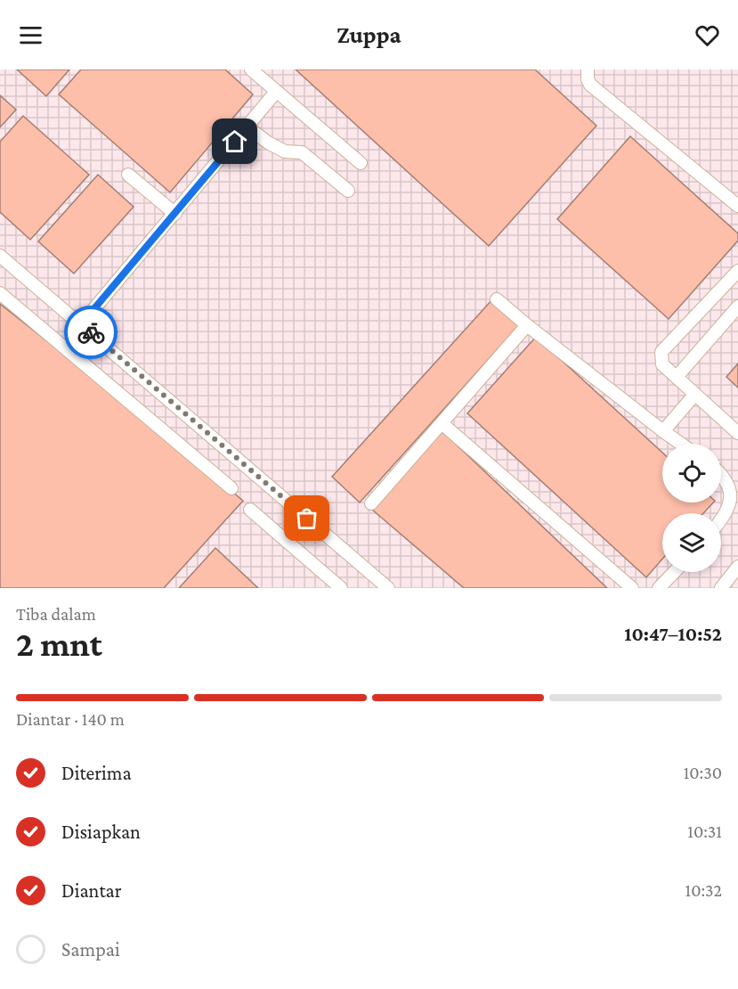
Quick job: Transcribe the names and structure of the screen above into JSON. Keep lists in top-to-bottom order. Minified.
{"page":{"header":"Zuppa","heading":["2 mnt","Tiba dalam","10:47–10:52"],"bar":"Diantar · 140 m","list":[["Diterima","10:30"],["Disiapkan","10:31"],["Diantar","10:32"],"Sampai"]}}
